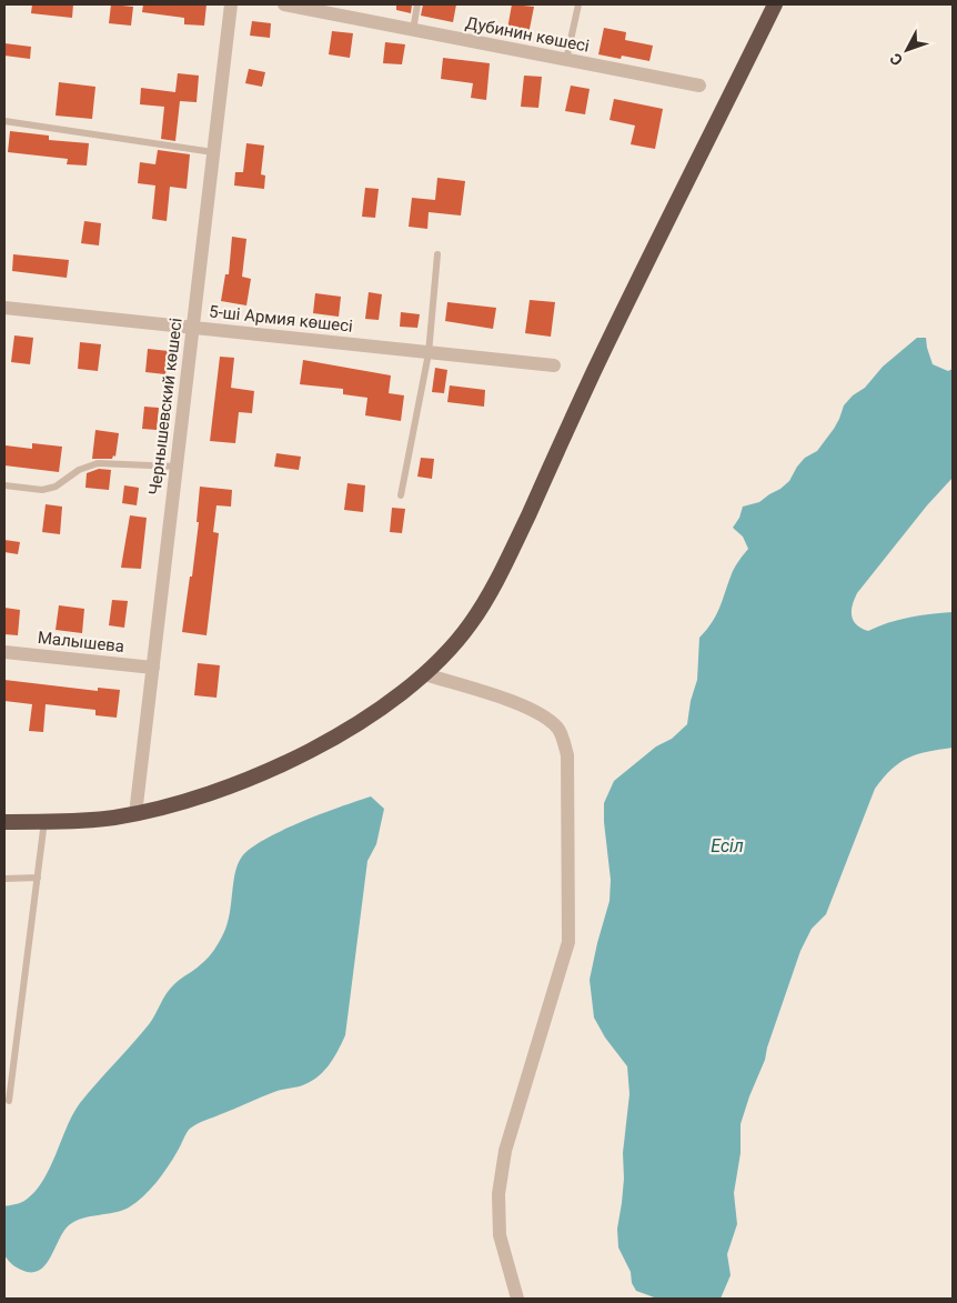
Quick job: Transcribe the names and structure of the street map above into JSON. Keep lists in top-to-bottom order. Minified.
{"streets":{"street":["Дубинин көшесі","5-ші Армия көшесі","Чернышевский көшесі","Малышева"]},"crossings":[["5-ші Армия көшесі","Чернышевский көшесі"],["Чернышевский көшесі","Малышева"]],"water":["Есіл"],"north":"bottom left"}
